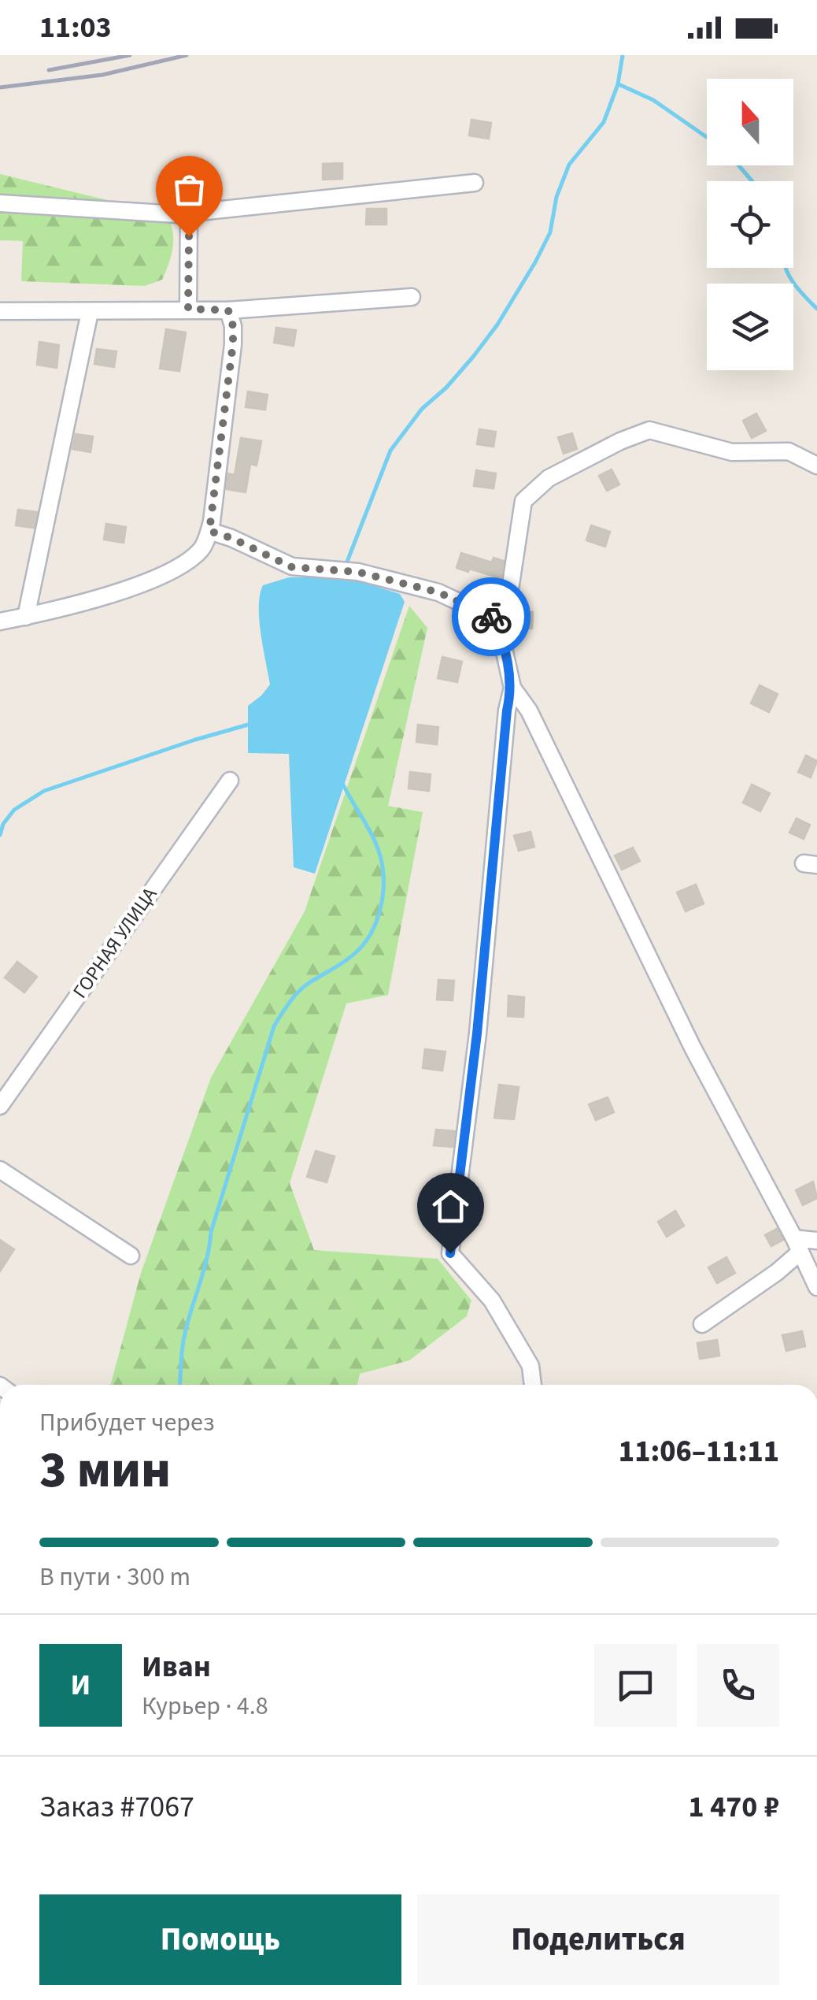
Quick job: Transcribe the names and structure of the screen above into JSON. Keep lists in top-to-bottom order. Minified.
{"streets":{"street":["ГОРНАЯ УЛИЦА"]},"north":"top","page":{"status":"11:03","heading":["3 мин","Прибудет через","11:06–11:11"],"panel":["Иван","Курьер · 4.8","Заказ #7067","1 470 ₽"],"bar":"В пути · 300 m","round":"И","buttons":["Помощь","Поделиться"]}}
